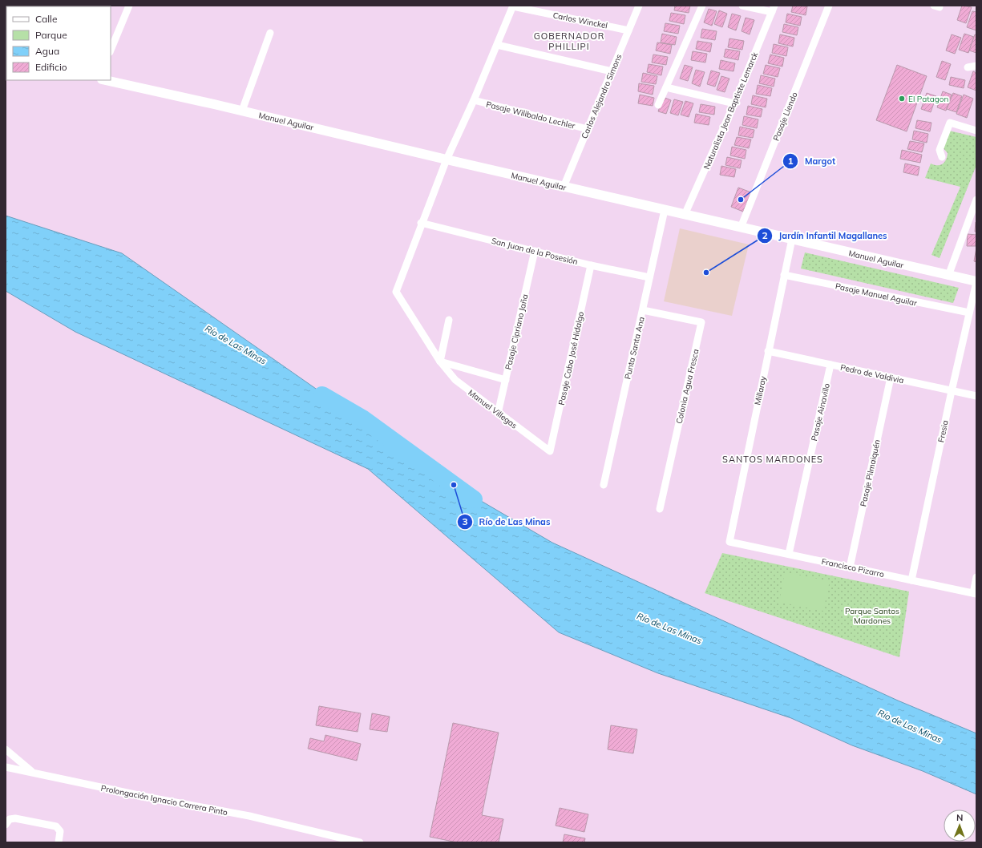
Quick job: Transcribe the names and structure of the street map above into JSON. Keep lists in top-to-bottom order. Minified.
{"streets":{"street":["Carlos Winckel","Carlos Alejandro Simons","Naturalista Jean Baptiste Lemarck","Pasaje Wilibaldo Lechler","Pasaje Liendo","Manuel Aguilar","San Juan de la Posesión","Pasaje Manuel Aguilar","Pasaje Cipriano Jaña","Punta Santa Ana","Pasaje Cabo José Hidalgo","Pedro de Valdivia","Colonia Agua Fresca","Millaray","Manuel Villegas","Pasaje Ainavillo","Fresia","Pasaje Pilmaiquén","Francisco Pizarro","Prolongación Ignacio Carrera Pinto"]},"crossings":[["Carlos Winckel","Carlos Alejandro Simons"],["Carlos Alejandro Simons","Pasaje Wilibaldo Lechler"],["Carlos Alejandro Simons","Manuel Aguilar"],["Naturalista Jean Baptiste Lemarck","Manuel Aguilar"],["Pasaje Liendo","Manuel Aguilar"],["Manuel Aguilar","Punta Santa Ana"],["Manuel Aguilar","Millaray"],["Manuel Aguilar","Fresia"],["San Juan de la Posesión","Pasaje Cipriano Jaña"],["San Juan de la Posesión","Punta Santa Ana"],["San Juan de la Posesión","Pasaje Cabo José Hidalgo"],["San Juan de la Posesión","Manuel Villegas"],["Pasaje Manuel Aguilar","Millaray"],["Pasaje Manuel Aguilar","Fresia"],["Pasaje Cipriano Jaña","Manuel Villegas"],["Punta Santa Ana","Colonia Agua Fresca"],["Pasaje Cabo José Hidalgo","Manuel Villegas"],["Pedro de Valdivia","Millaray"],["Pedro de Valdivia","Pasaje Ainavillo"],["Pedro de Valdivia","Fresia"],["Pedro de Valdivia","Pasaje Pilmaiquén"],["Millaray","Francisco Pizarro"],["Pasaje Ainavillo","Francisco Pizarro"],["Fresia","Francisco Pizarro"],["Pasaje Pilmaiquén","Francisco Pizarro"]],"districts":["GOBERNADOR PHILLIPI","SANTOS MARDONES"],"water":["Río de Las Minas"],"parks":["Parque Santos Mardones"],"places":["El Patagon","Margot","Jardín Infantil Magallanes","Río de Las Minas"],"legend":["Calle","Parque","Agua","Edificio"],"north":"top"}
